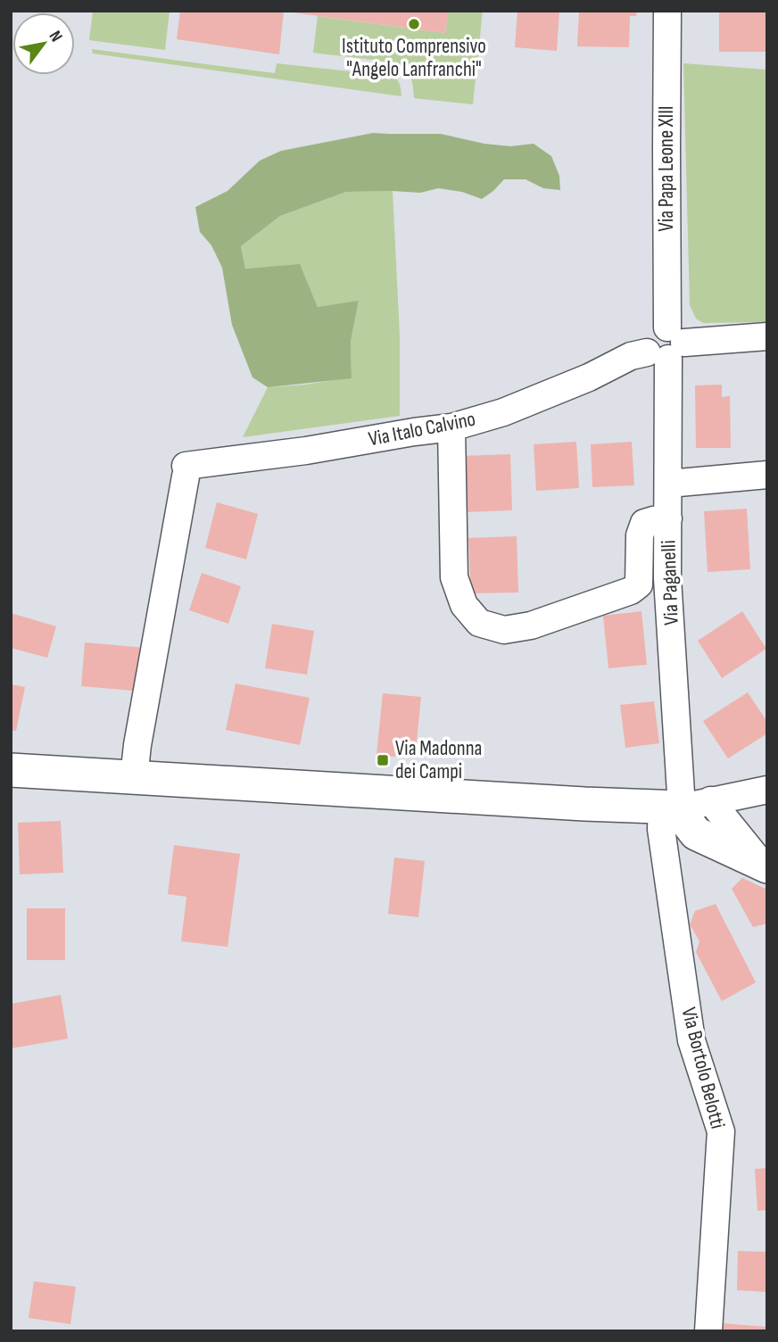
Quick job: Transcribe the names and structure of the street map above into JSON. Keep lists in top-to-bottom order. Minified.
{"streets":{"street":["Via Papa Leone XIII","Via Italo Calvino","Via Paganelli","Via Bortolo Belotti"]},"crossings":[["Via Papa Leone XIII","Via Italo Calvino"],["Via Papa Leone XIII","Via Paganelli"],["Via Italo Calvino","Via Paganelli"],["Via Paganelli","Via Bortolo Belotti"]],"places":{"other":["Istituto Comprensivo \"Angelo Lanfranchi\""],"transit":["Via Madonna dei Campi"]},"north":"top right"}
